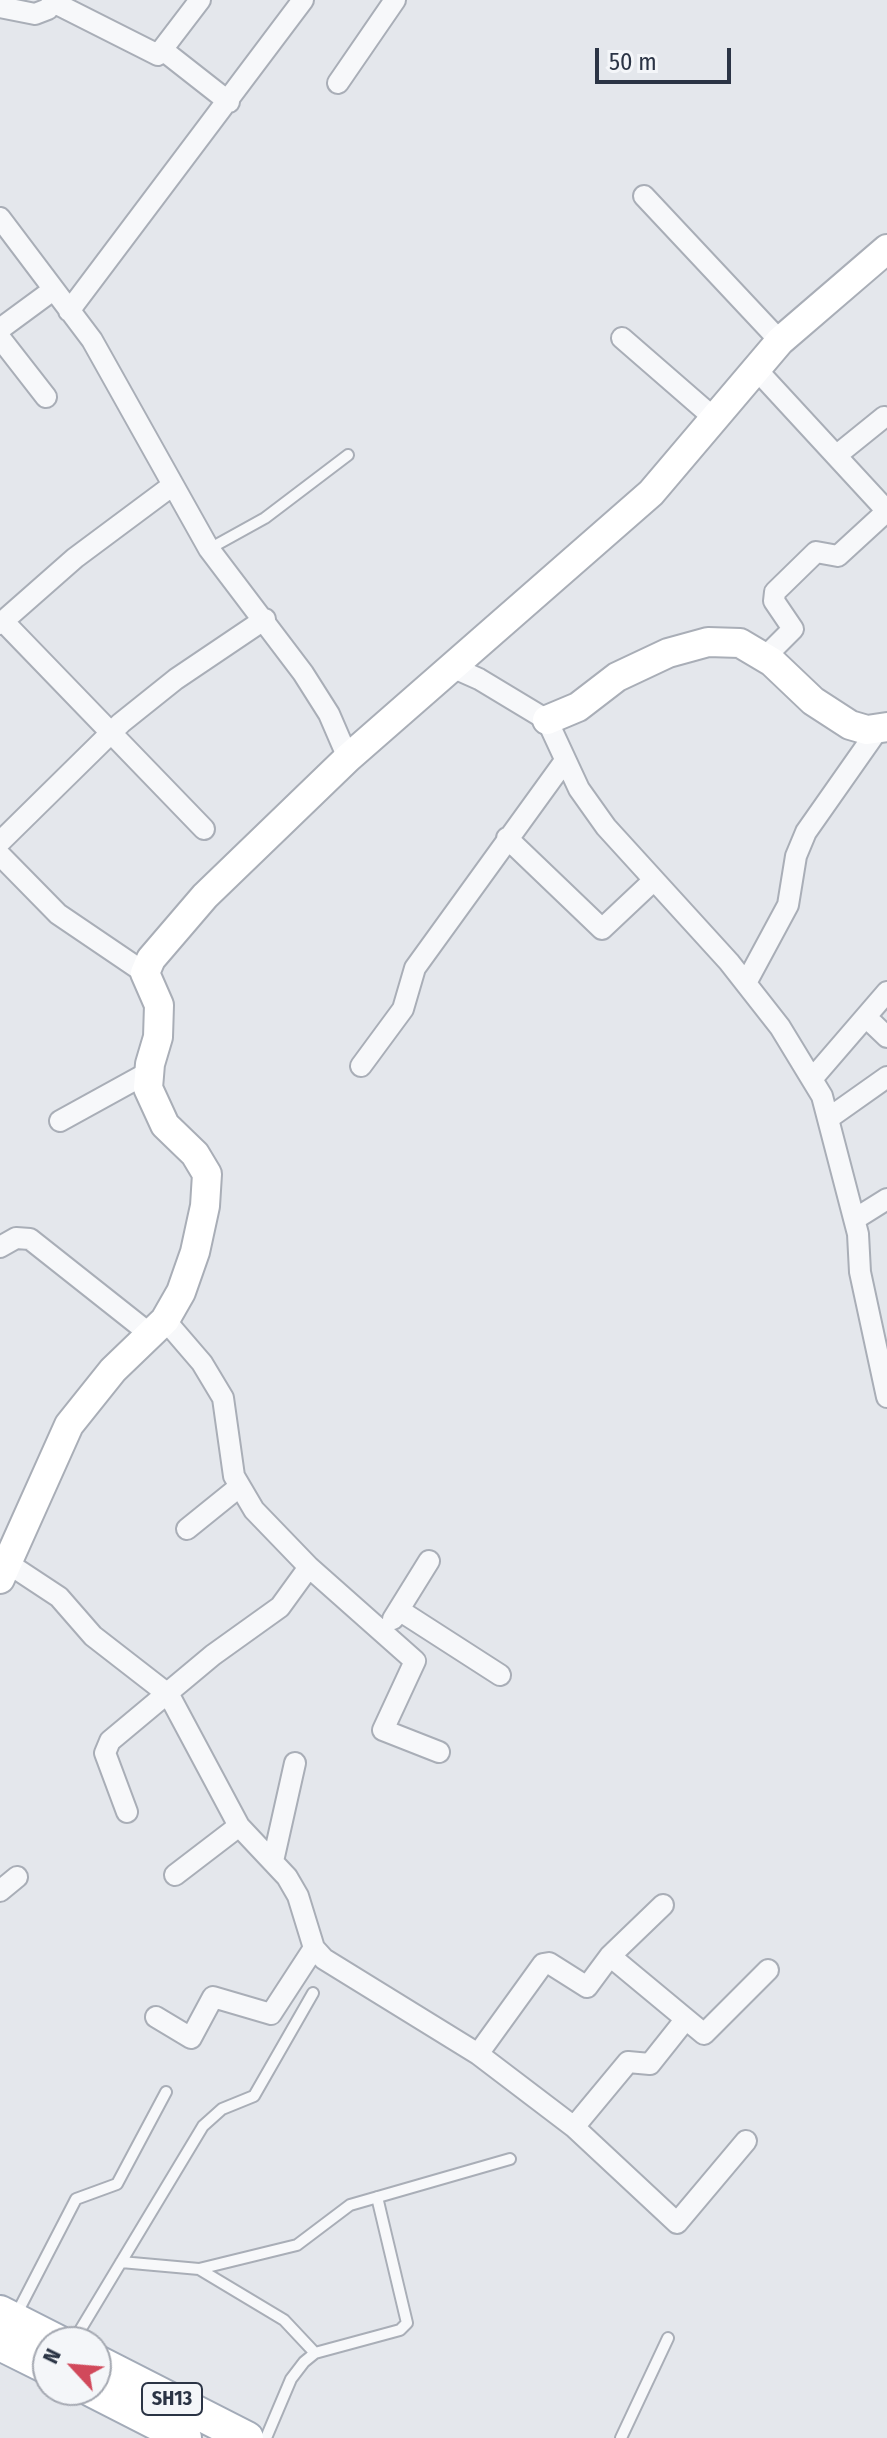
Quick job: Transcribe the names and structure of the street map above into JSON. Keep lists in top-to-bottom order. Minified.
{"streets":{"main road":["SH13"]},"scale_bar":"50 m","north":"top left"}
